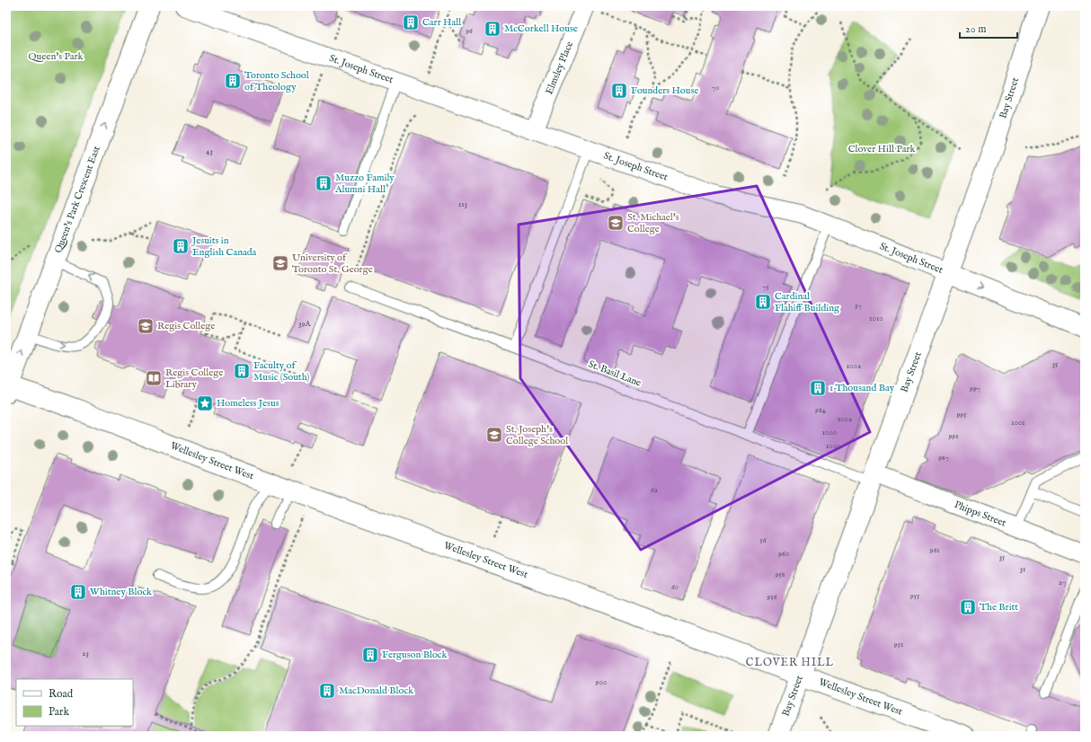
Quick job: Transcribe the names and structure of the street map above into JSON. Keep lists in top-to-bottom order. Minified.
{"streets":{"main road":["Bay Street","Queen's Park Crescent East","Wellesley Street West"],"street":["St. Joseph Street","Elmsley Place","Phipps Street"],"lane":["St. Basil Lane"]},"crossings":[["St. Joseph Street","Elmsley Place"],["St. Joseph Street","Bay Street"],["Bay Street","St. Basil Lane"],["Bay Street","Wellesley Street West"],["Bay Street","Phipps Street"],["Queen's Park Crescent East","Wellesley Street West"],["St. Basil Lane","Phipps Street"]],"one_way":["Queen's Park Crescent East"],"districts":["CLOVER HILL"],"parks":["Queen's Park","Clover Hill Park"],"places":{"building":["Carr Hall","McCorkell House","Toronto School of Theology","Founders House","Muzzo Family Alumni Hall","Jesuits in English Canada","Cardinal Flahiff Building","Faculty of Music (South)","1 Thousand Bay","Whitney Block","The Britt","Ferguson Block","MacDonald Block"],"school or university":["St. Michael's College","University of Toronto St. George","Regis College","St. Joseph's College School"],"library":["Regis College Library"],"place":["Homeless Jesus"]},"house_numbers":["96","70","43","113","75","57","1010","39A","35","1002","997","984","995","1002","1001","1000","991","1000","987","62","56","961","960","35","31","958","27","60","955","956","951","23","900"],"legend":["Road","Park"],"scale_bar":"20 m"}
